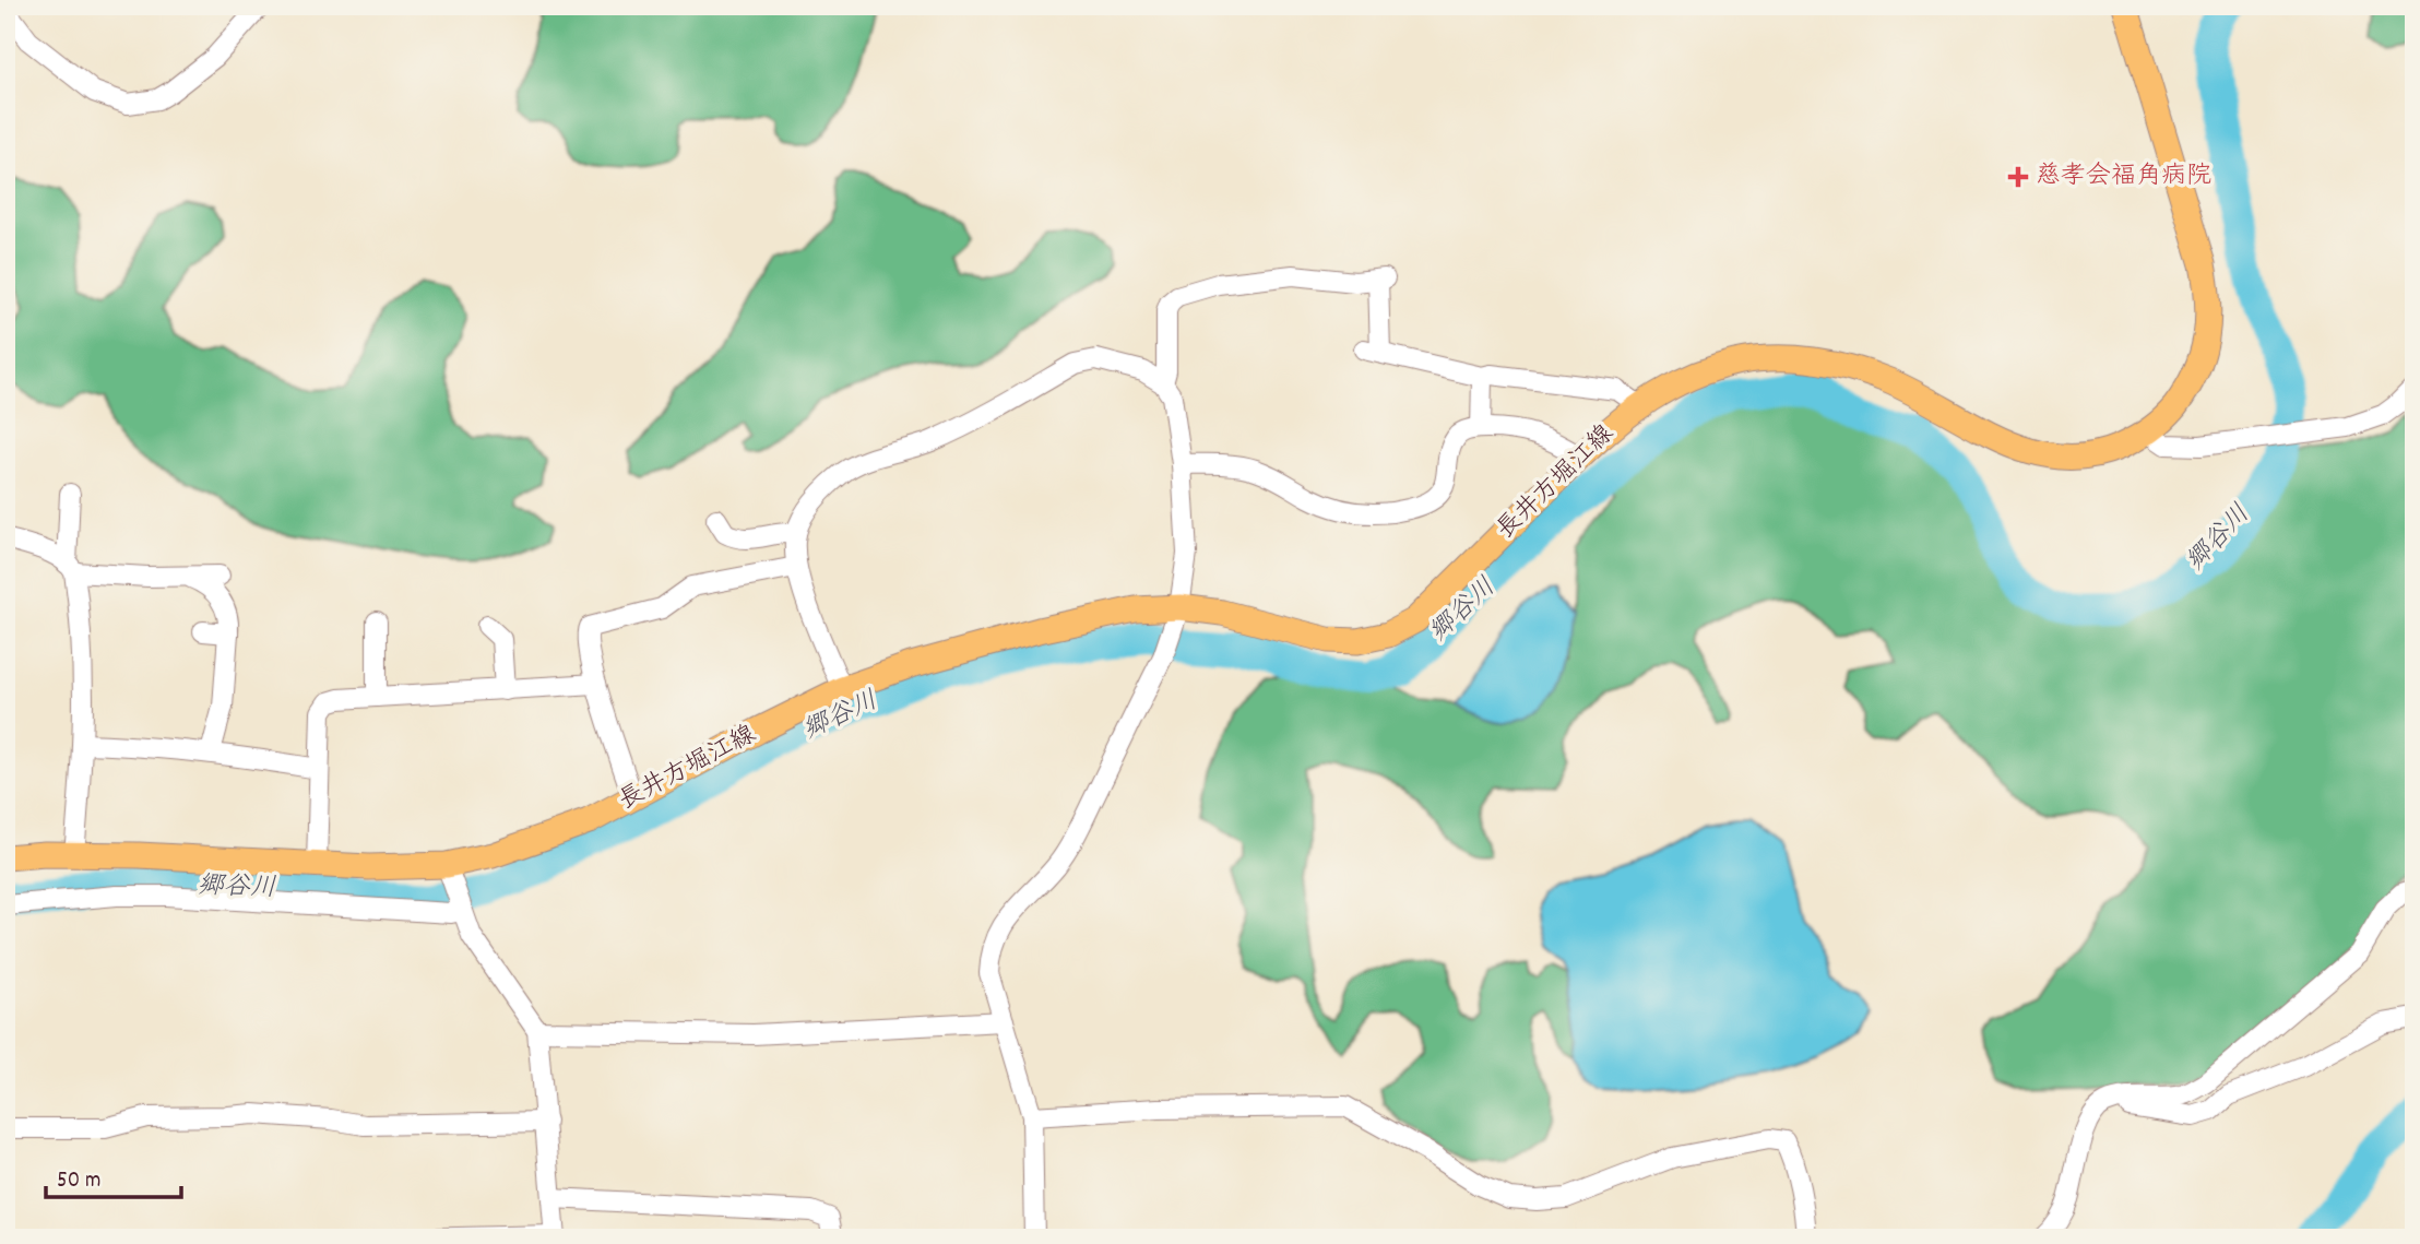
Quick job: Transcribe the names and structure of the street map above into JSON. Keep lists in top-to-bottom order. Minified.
{"streets":{"main road":["長井方堀江線"]},"water":["郷谷川"],"places":{"health":["慈孝会福角病院"]},"scale_bar":"50 m"}
